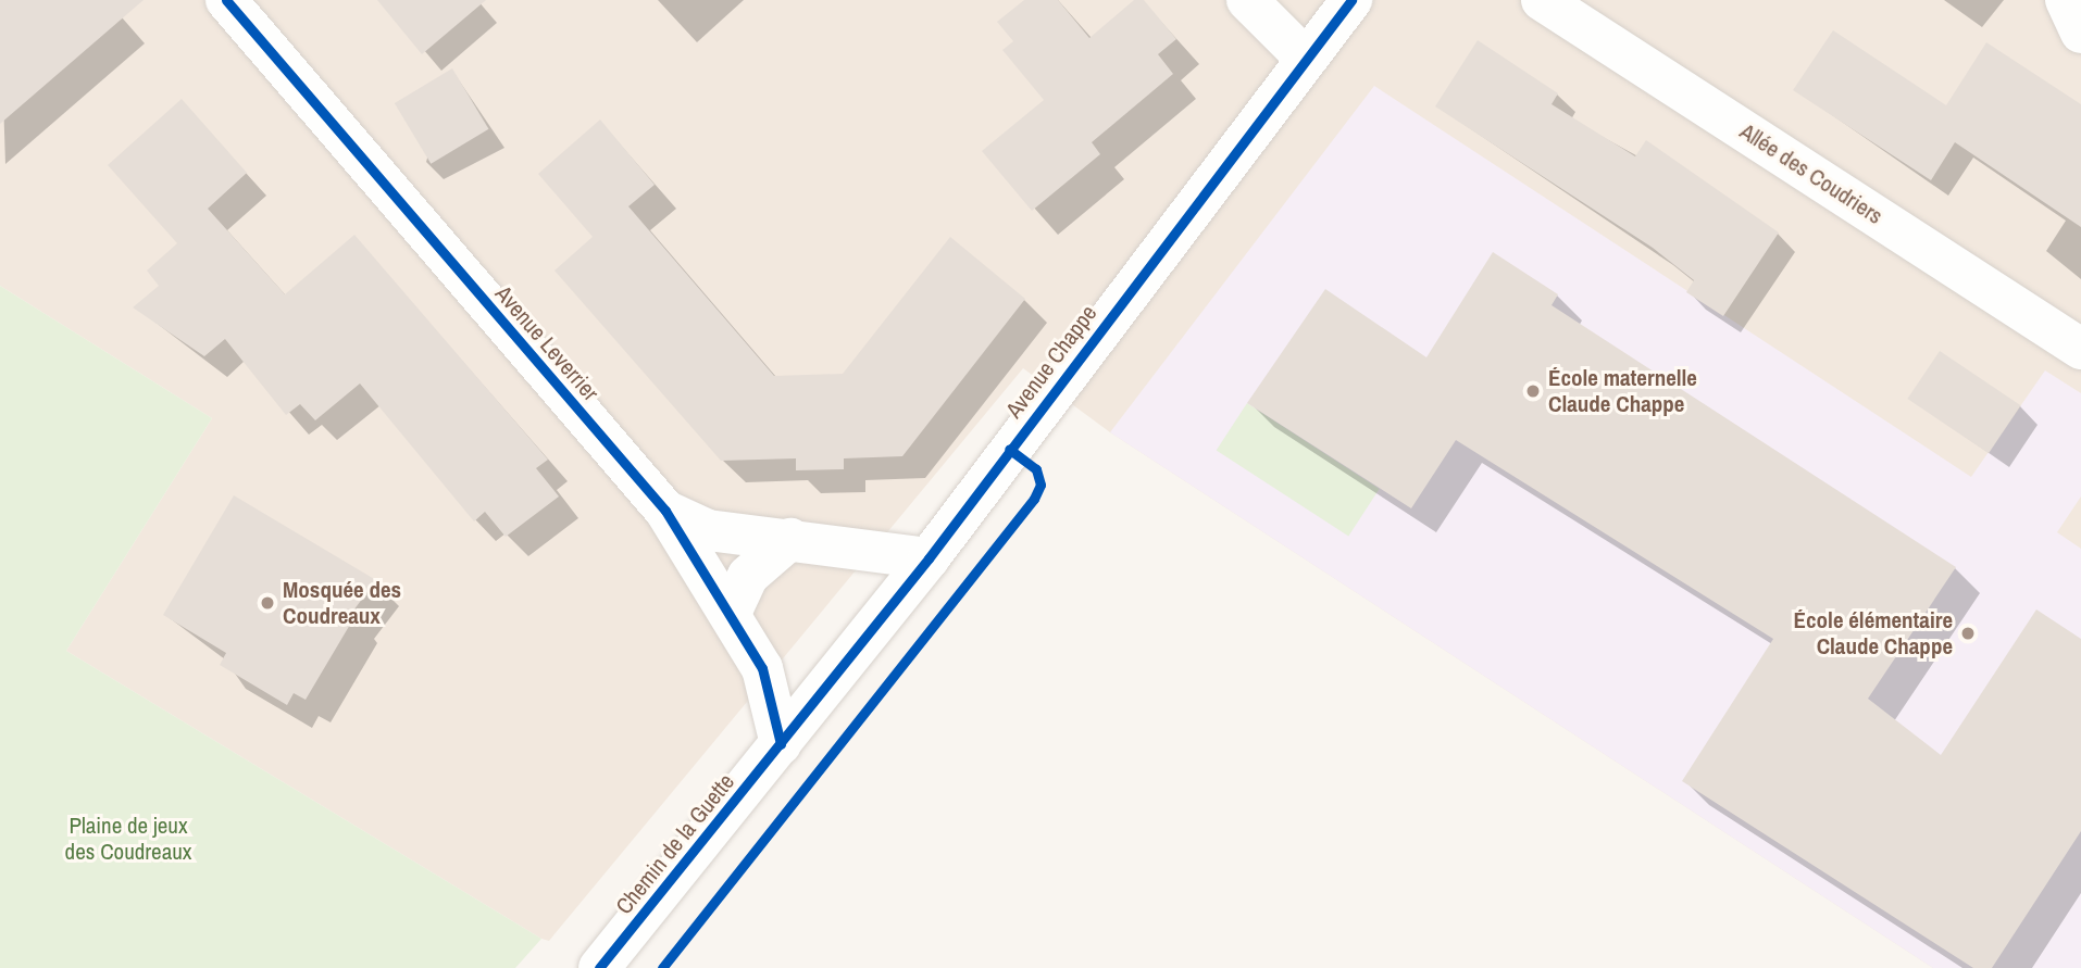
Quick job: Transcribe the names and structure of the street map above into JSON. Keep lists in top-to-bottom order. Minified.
{"streets":{"street":["Allée des Coudriers","Avenue Leverrier","Avenue Chappe","Chemin de la Guette"]},"crossings":[["Avenue Leverrier","Avenue Chappe"],["Avenue Leverrier","Chemin de la Guette"],["Avenue Chappe","Chemin de la Guette"]],"parks":["Plaine de jeux des Coudreaux"],"places":["École maternelle Claude Chappe","Mosquée des Coudreaux","École élémentaire Claude Chappe"]}
